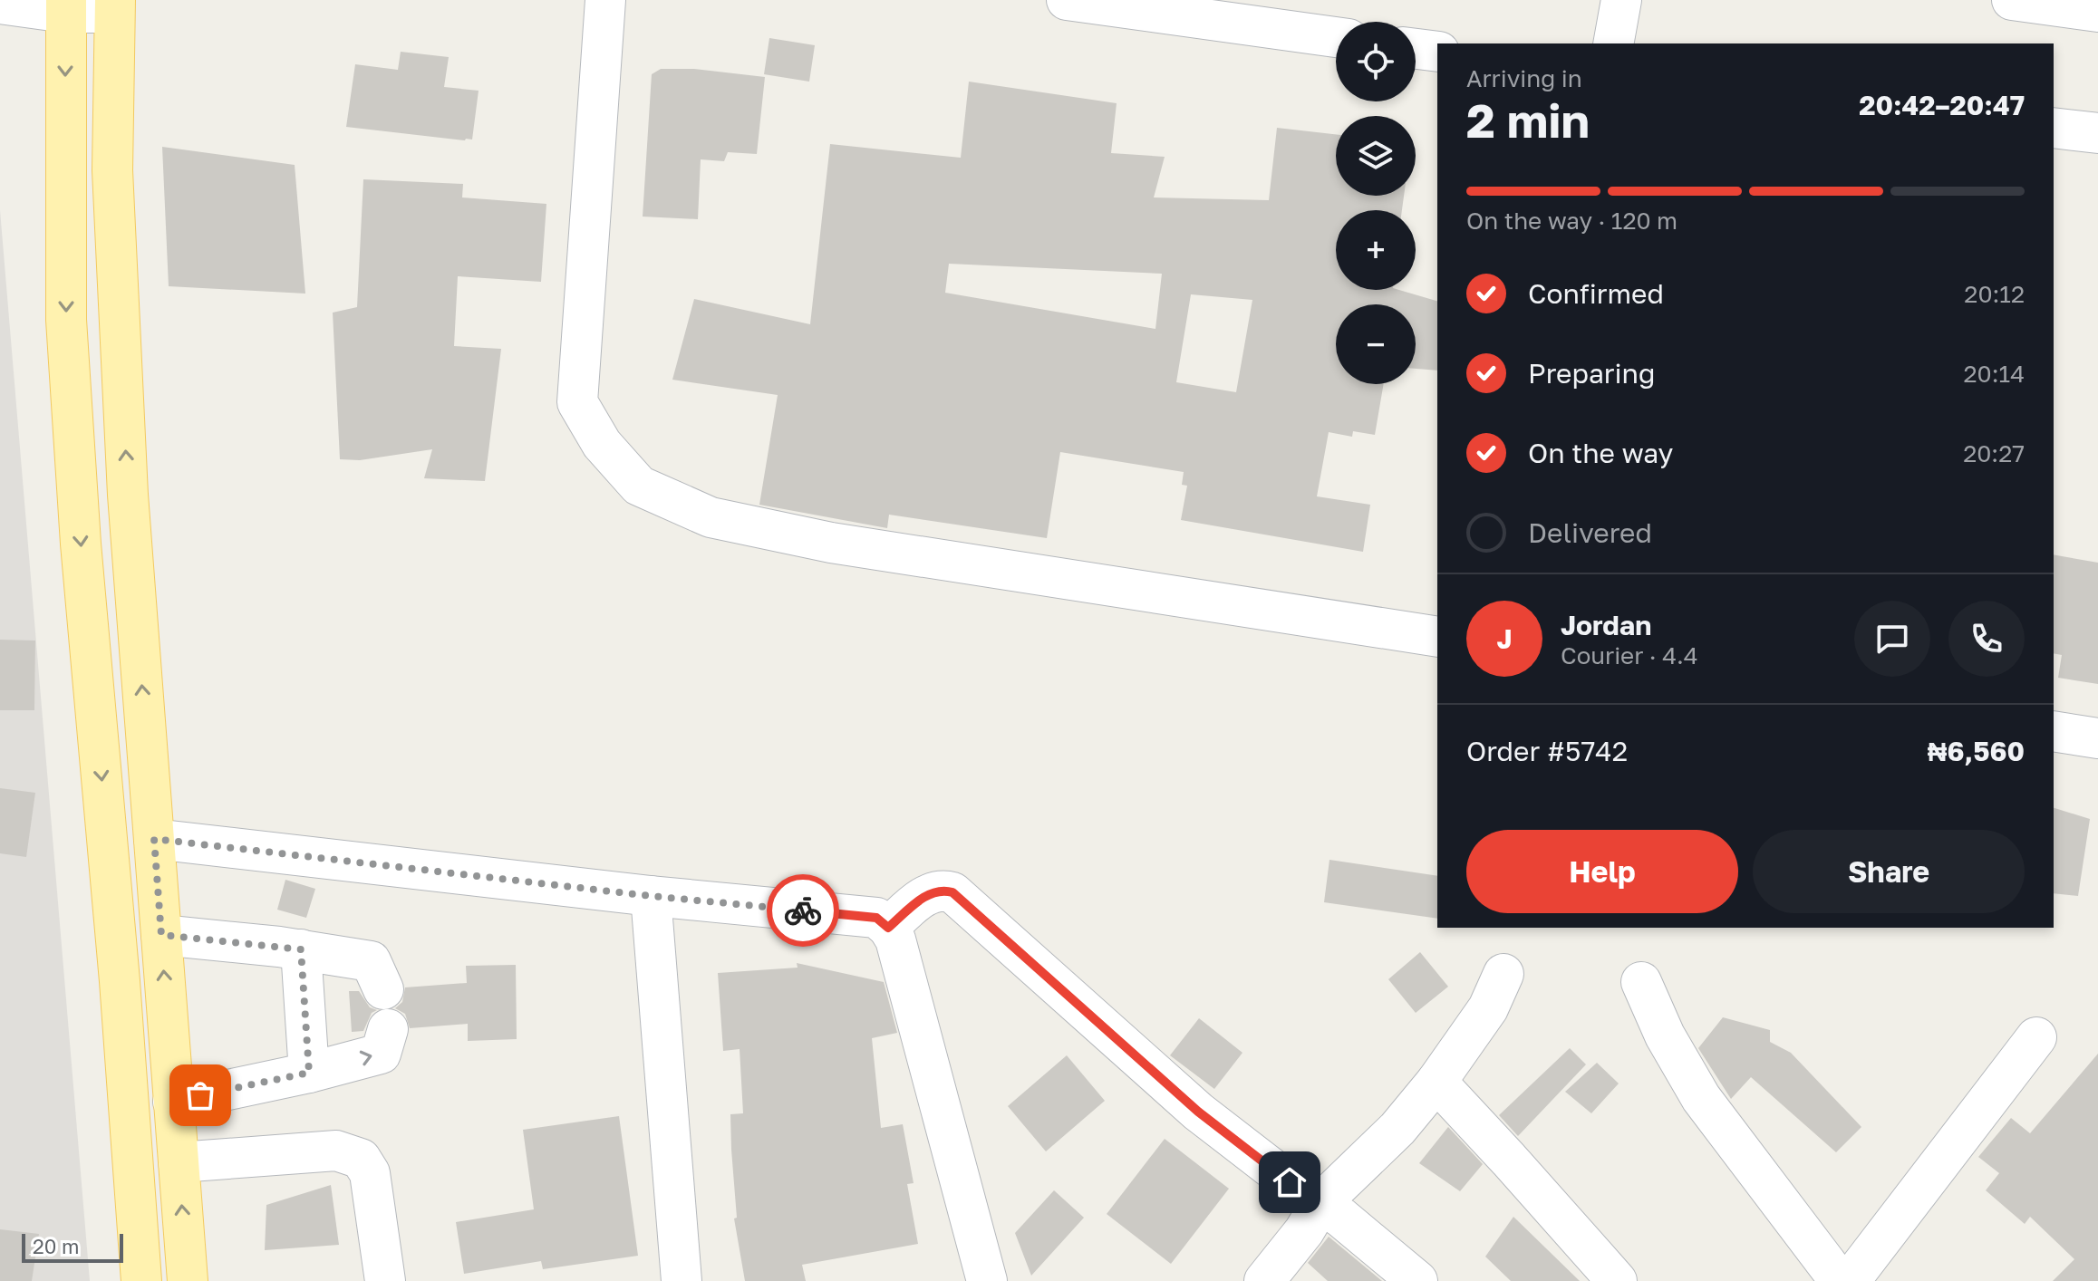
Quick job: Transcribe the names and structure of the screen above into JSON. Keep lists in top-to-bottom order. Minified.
{"scale_bar":"20 m","page":{"map_buttons":["+","−"],"heading":["2 min","Arriving in","20:42–20:47"],"panel":["Jordan","Courier · 4.4","Order #5742","₦6,560"],"bar":"On the way · 120 m","list":[["Confirmed","20:12"],["Preparing","20:14"],["On the way","20:27"],"Delivered"],"round":"J","buttons":["Help","Share"],"scale":"20 m"}}
